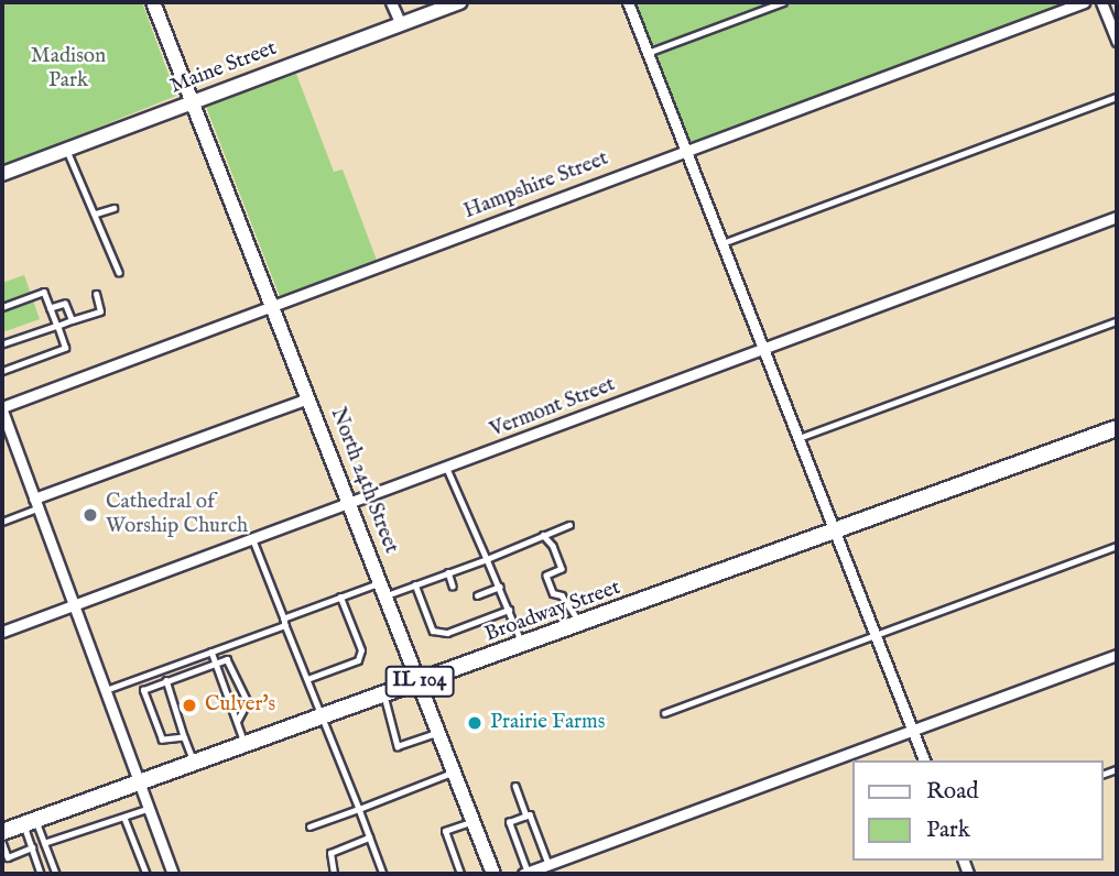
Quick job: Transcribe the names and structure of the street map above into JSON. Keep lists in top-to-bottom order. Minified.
{"streets":{"main road":["Maine Street","North 24th Street","Broadway Street","IL 104"],"street":["Hampshire Street","Vermont Street"]},"crossings":[["Maine Street","North 24th Street"],["Hampshire Street","North 24th Street"],["Vermont Street","North 24th Street"],["North 24th Street","Broadway Street"]],"parks":["Madison Park"],"places":["Cathedral of Worship Church","Culver's","Prairie Farms"],"legend":["Road","Park"]}
